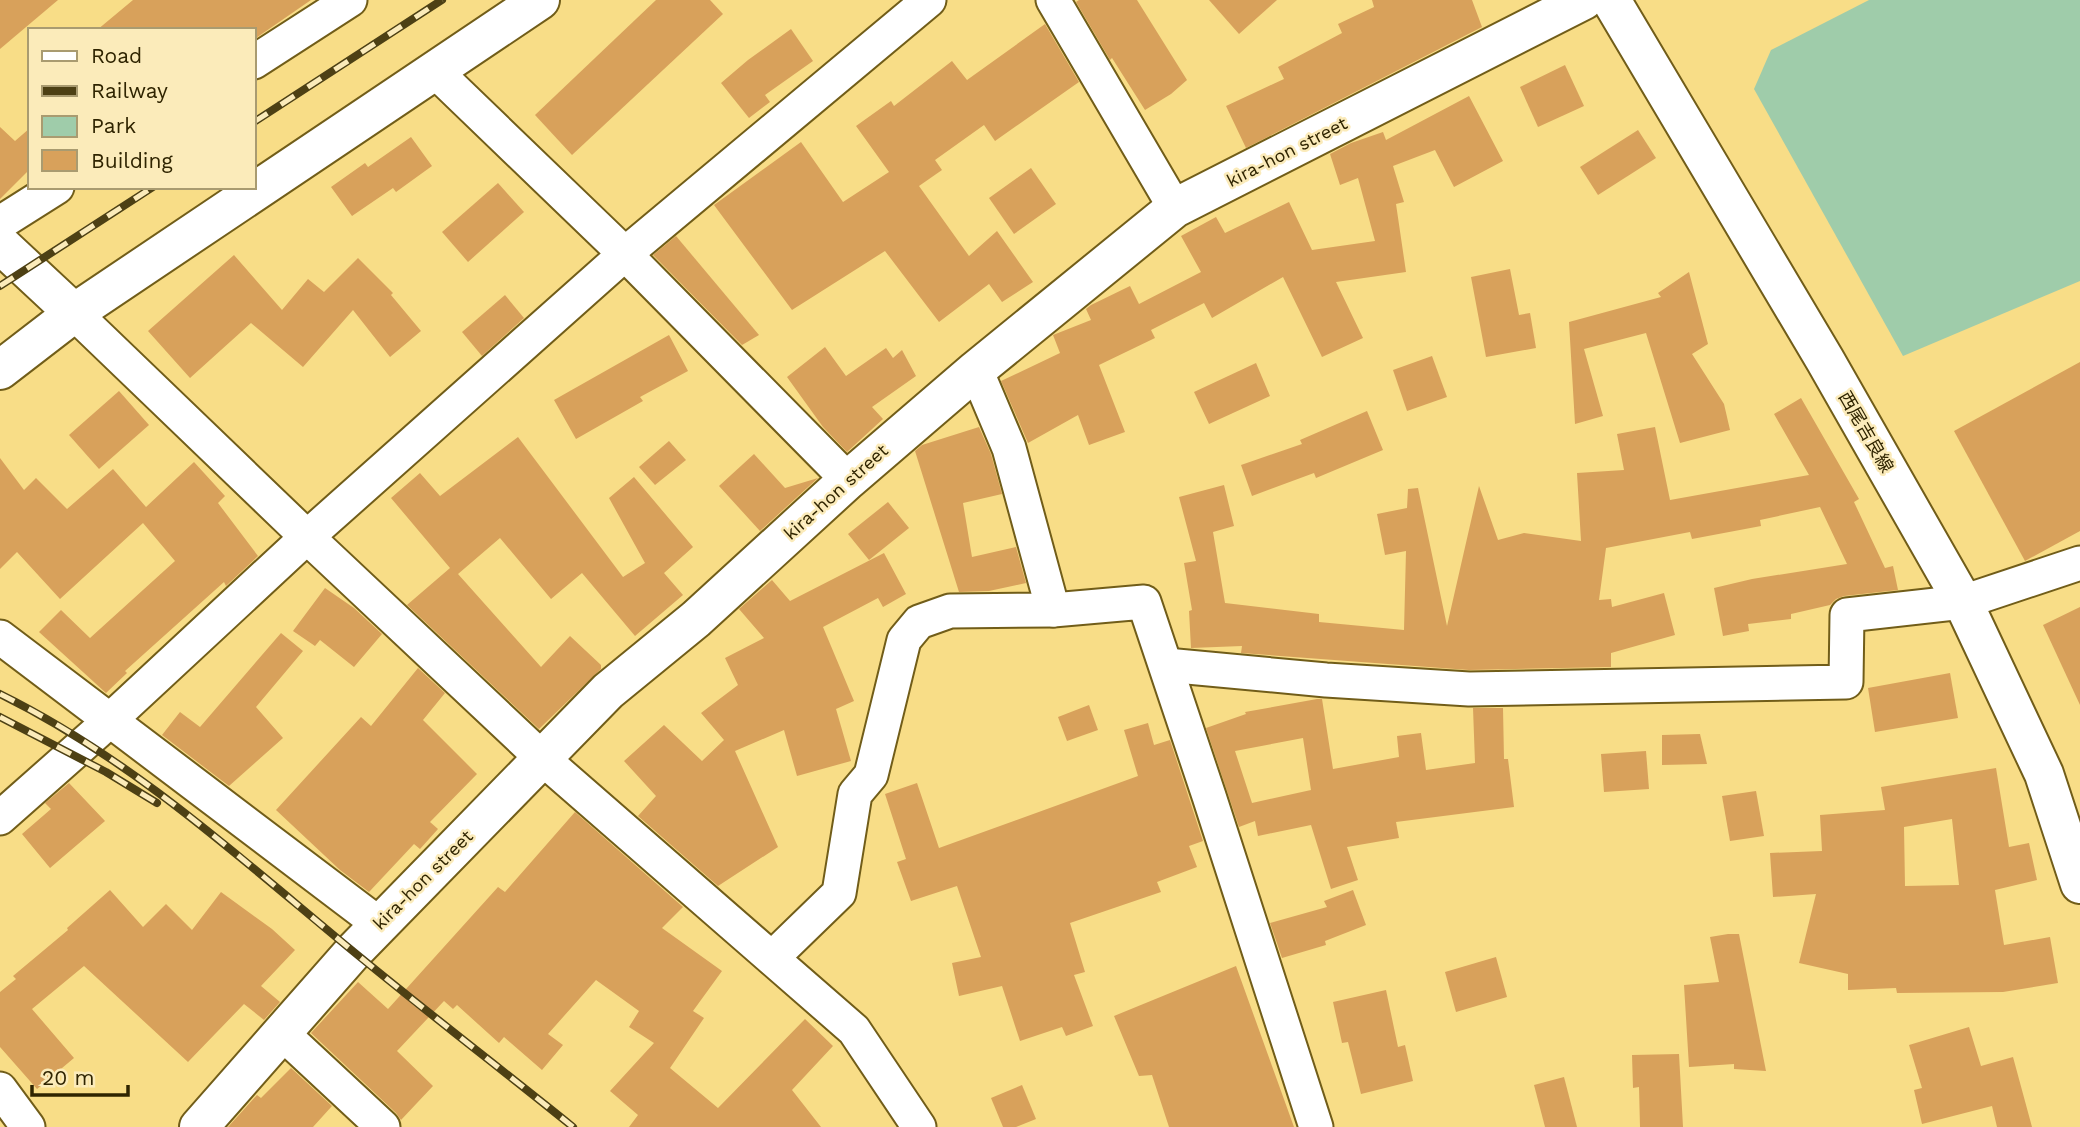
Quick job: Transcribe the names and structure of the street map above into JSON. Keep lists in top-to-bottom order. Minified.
{"streets":{"main road":["kira-hon street","西尾吉良線"]},"legend":["Road","Railway","Park","Building"],"scale_bar":"20 m"}
